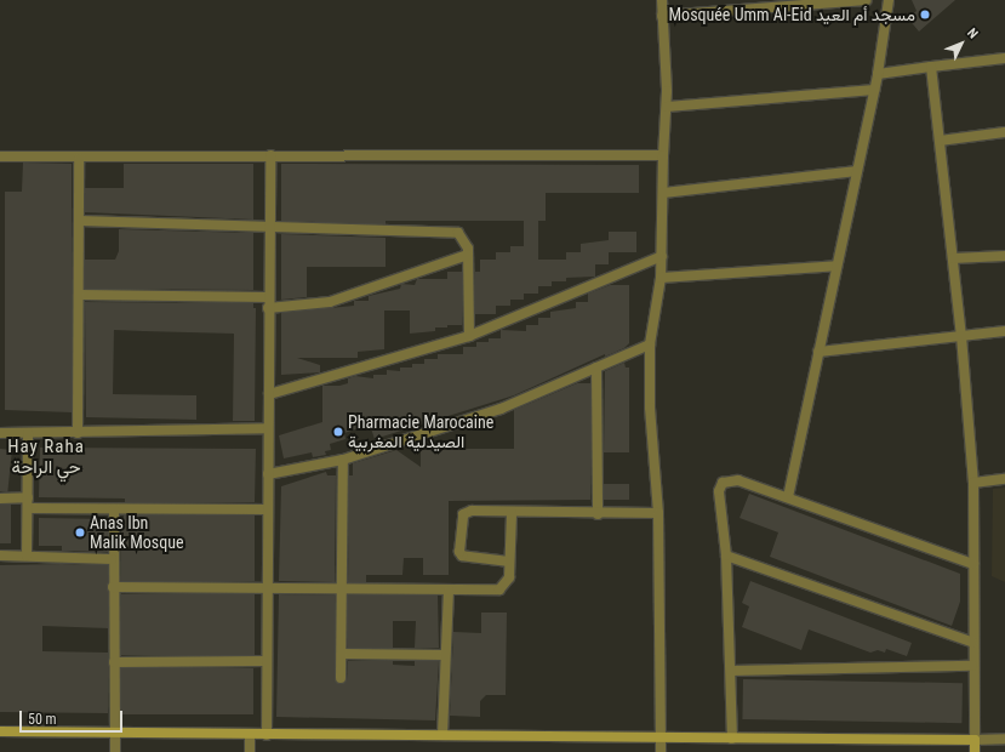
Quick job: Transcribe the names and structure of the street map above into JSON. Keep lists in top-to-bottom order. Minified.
{"districts":["Hay Raha حي الراحة"],"places":["Mosquée Umm Al-Eid مسجد أم العيد","Pharmacie Marocaine الصيدلية المغربية","Anas Ibn Malik Mosque"],"scale_bar":"50 m","north":"top right"}
